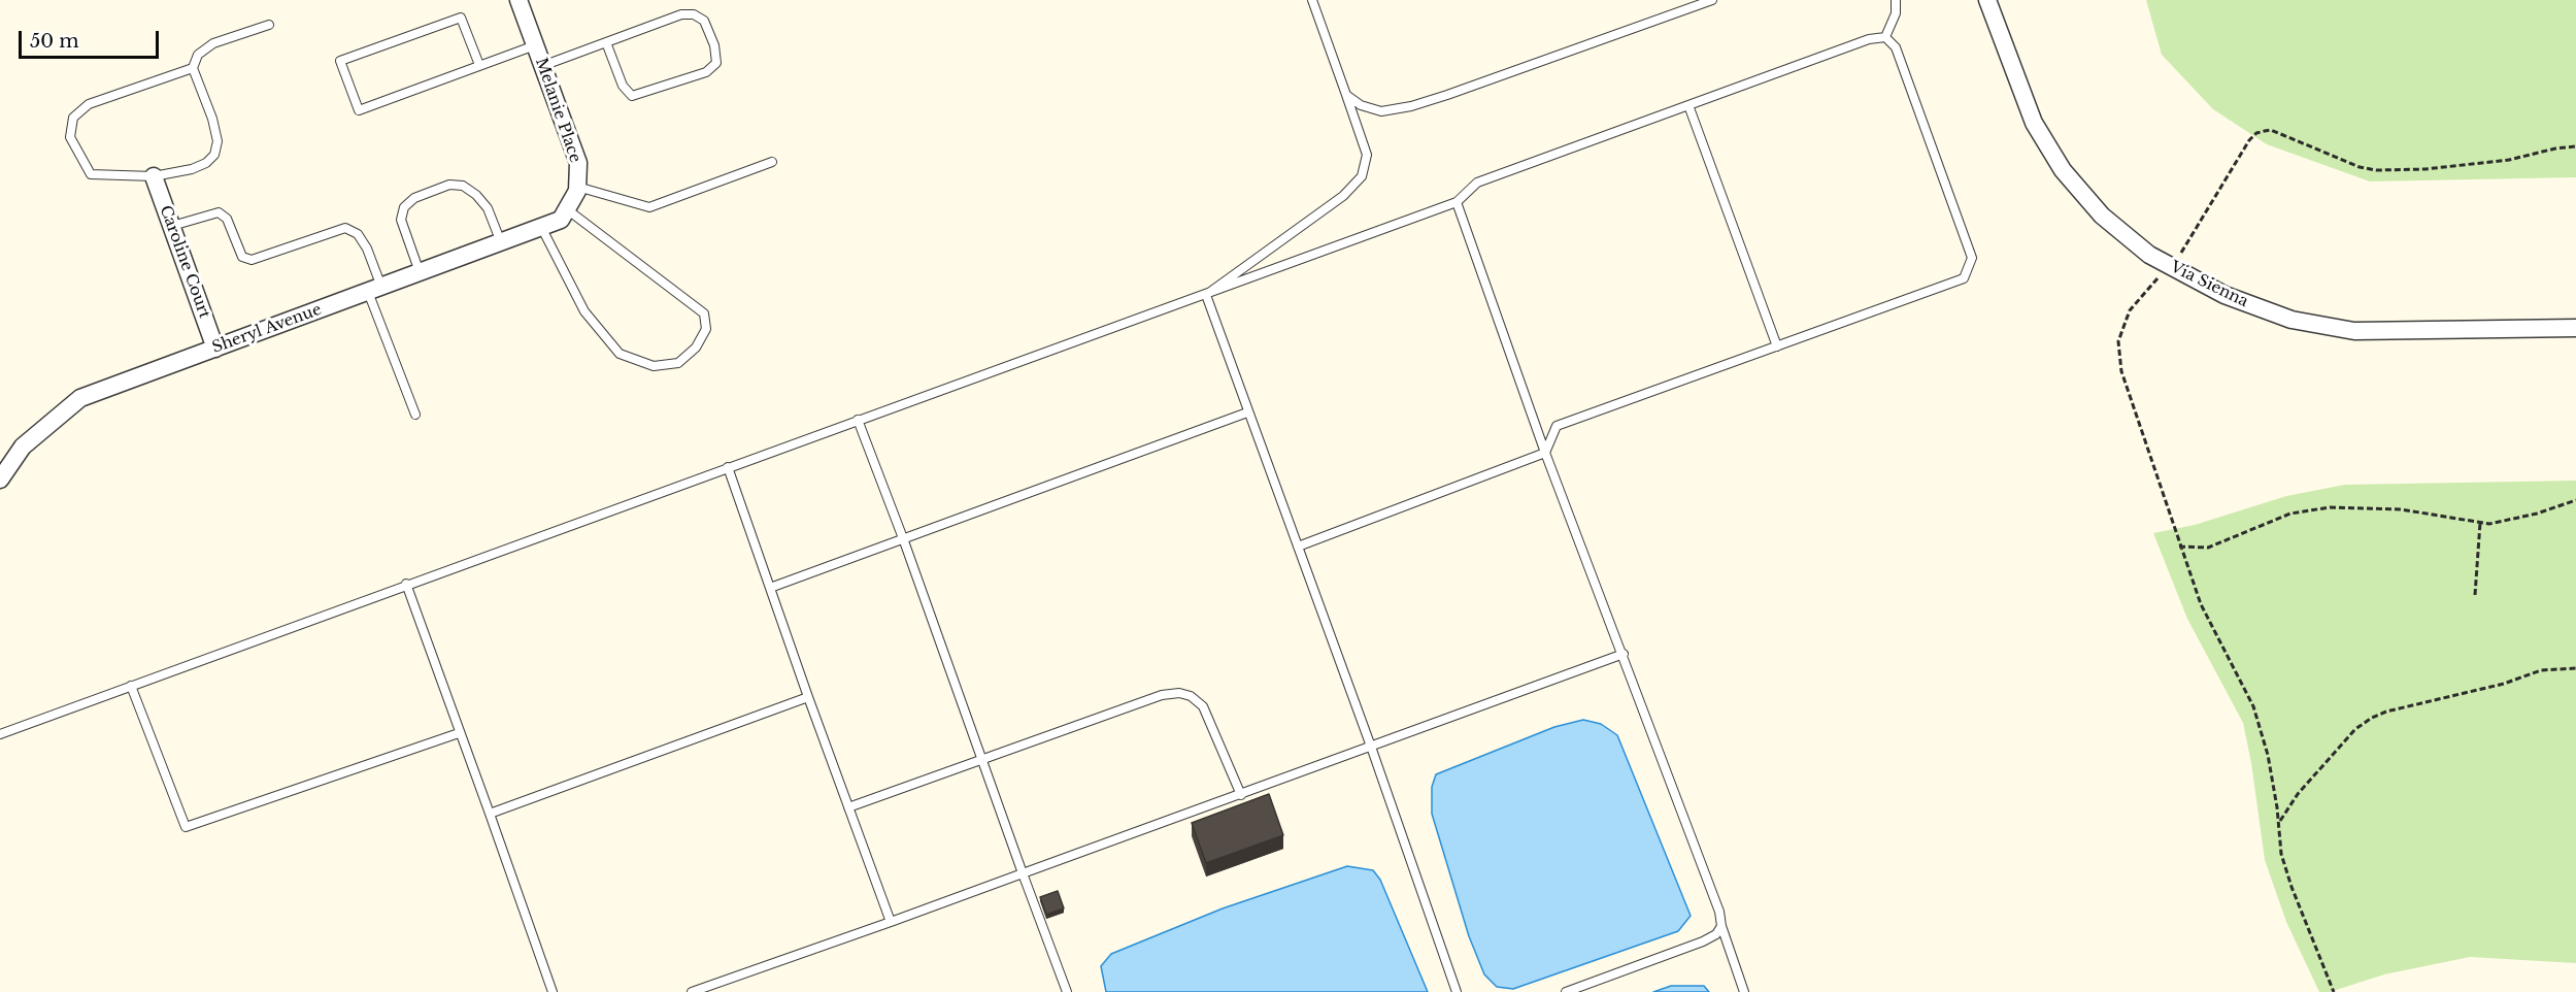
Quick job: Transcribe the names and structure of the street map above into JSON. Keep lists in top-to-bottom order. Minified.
{"streets":{"street":["Melanie Place","Caroline Court","Via Sienna","Sheryl Avenue"]},"crossings":[["Melanie Place","Sheryl Avenue"],["Caroline Court","Sheryl Avenue"]],"scale_bar":"50 m"}
